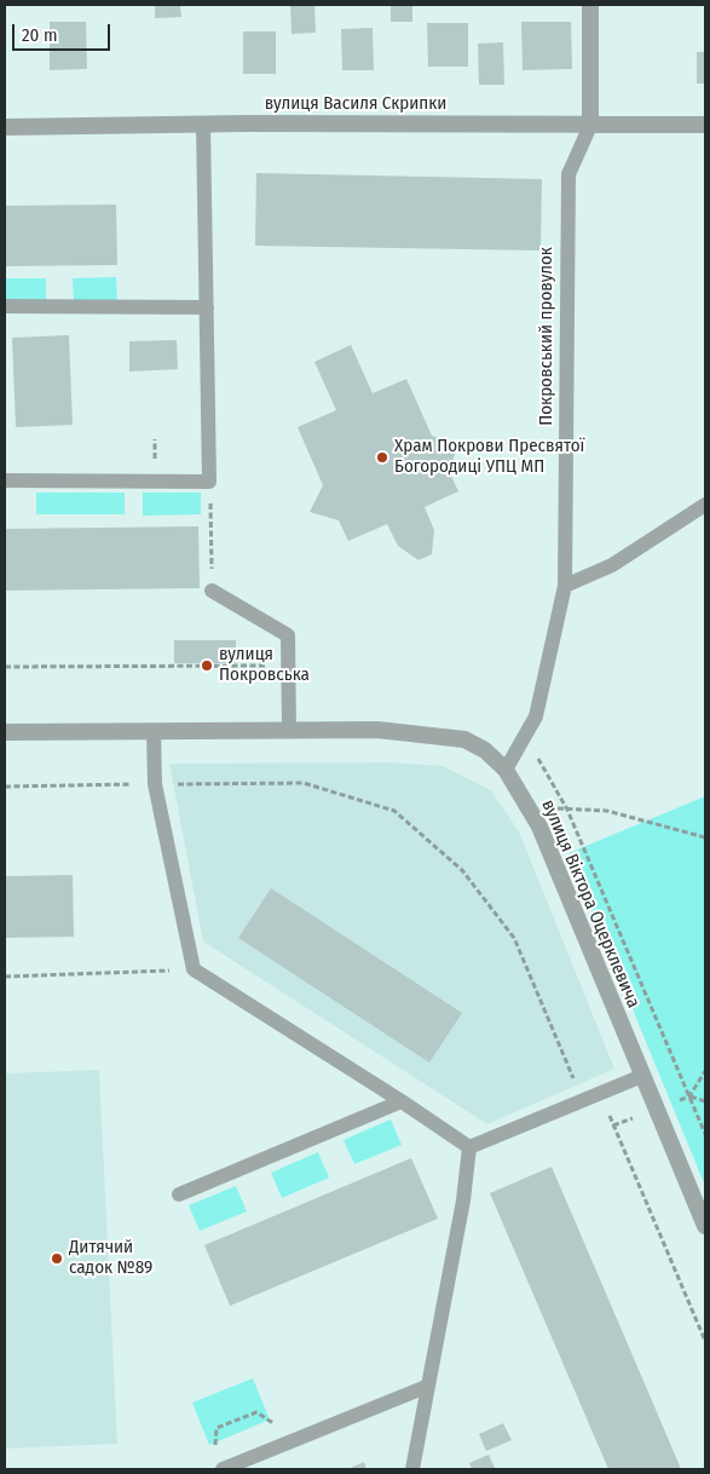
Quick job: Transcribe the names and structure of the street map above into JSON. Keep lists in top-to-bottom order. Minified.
{"streets":{"street":["вулиця Василя Скрипки","Покровський провулок","вулиця Віктора Оцерклевича"]},"crossings":[["вулиця Василя Скрипки","Покровський провулок"],["Покровський провулок","вулиця Віктора Оцерклевича"]],"places":["Храм Покрови Пресвятої Богородиці УПЦ МП","вулиця Покровська","Дитячий садок №89"],"scale_bar":"20 m"}
